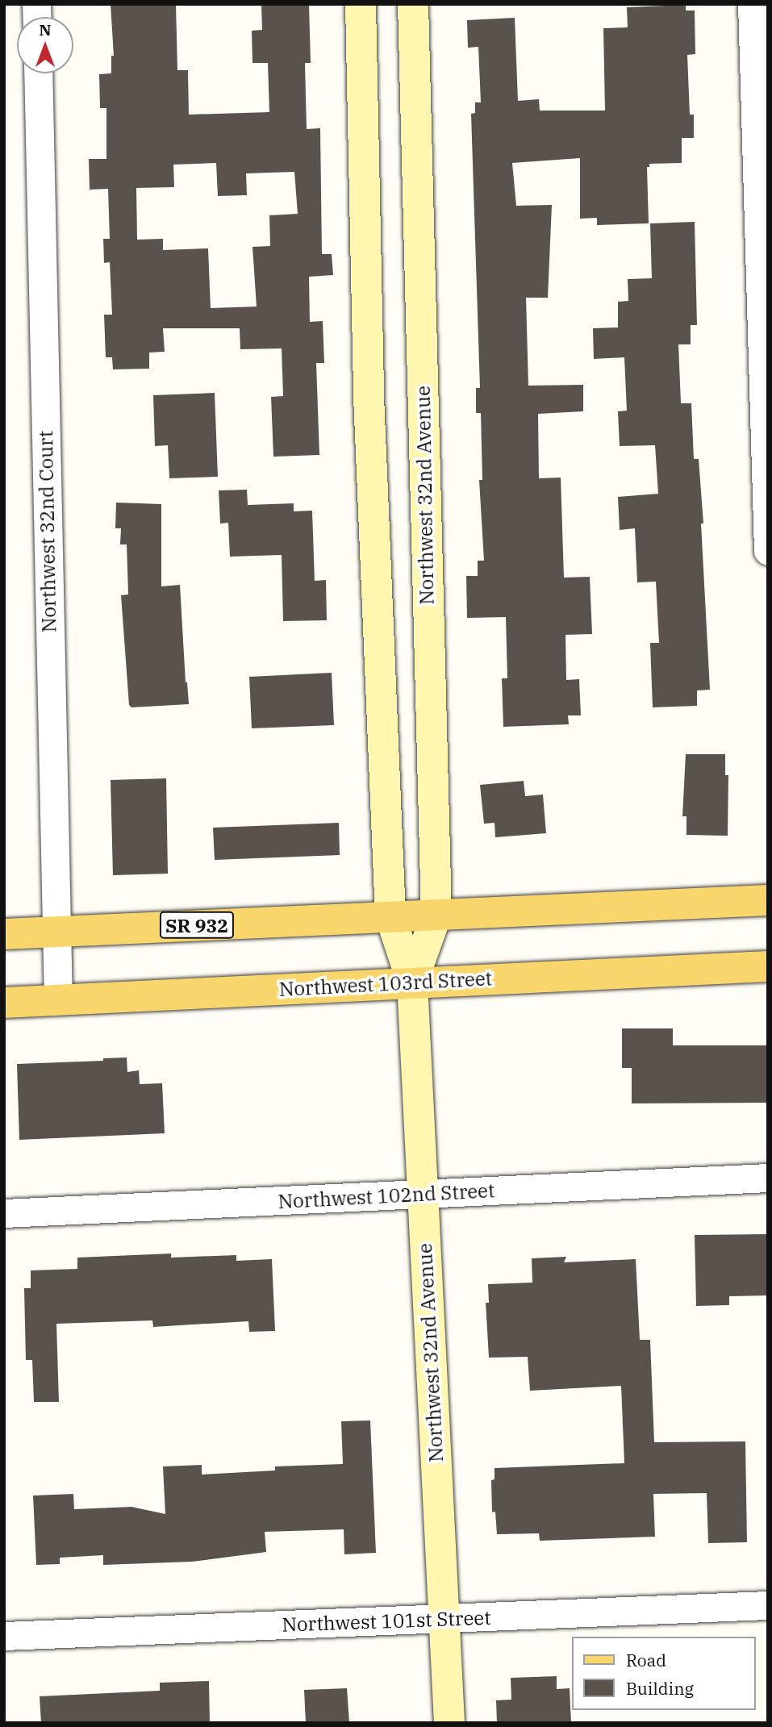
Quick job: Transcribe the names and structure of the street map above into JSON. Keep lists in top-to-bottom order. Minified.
{"streets":{"main road":["Northwest 32nd Avenue","SR 932","Northwest 103rd Street"],"street":["Northwest 32nd Court","Northwest 102nd Street","Northwest 101st Street"]},"crossings":[["Northwest 32nd Avenue","SR 932"],["Northwest 32nd Avenue","Northwest 103rd Street"],["Northwest 32nd Avenue","Northwest 102nd Street"],["Northwest 32nd Avenue","Northwest 101st Street"],["Northwest 32nd Court","SR 932"],["Northwest 32nd Court","Northwest 103rd Street"]],"legend":["Road","Building"],"north":"top"}
